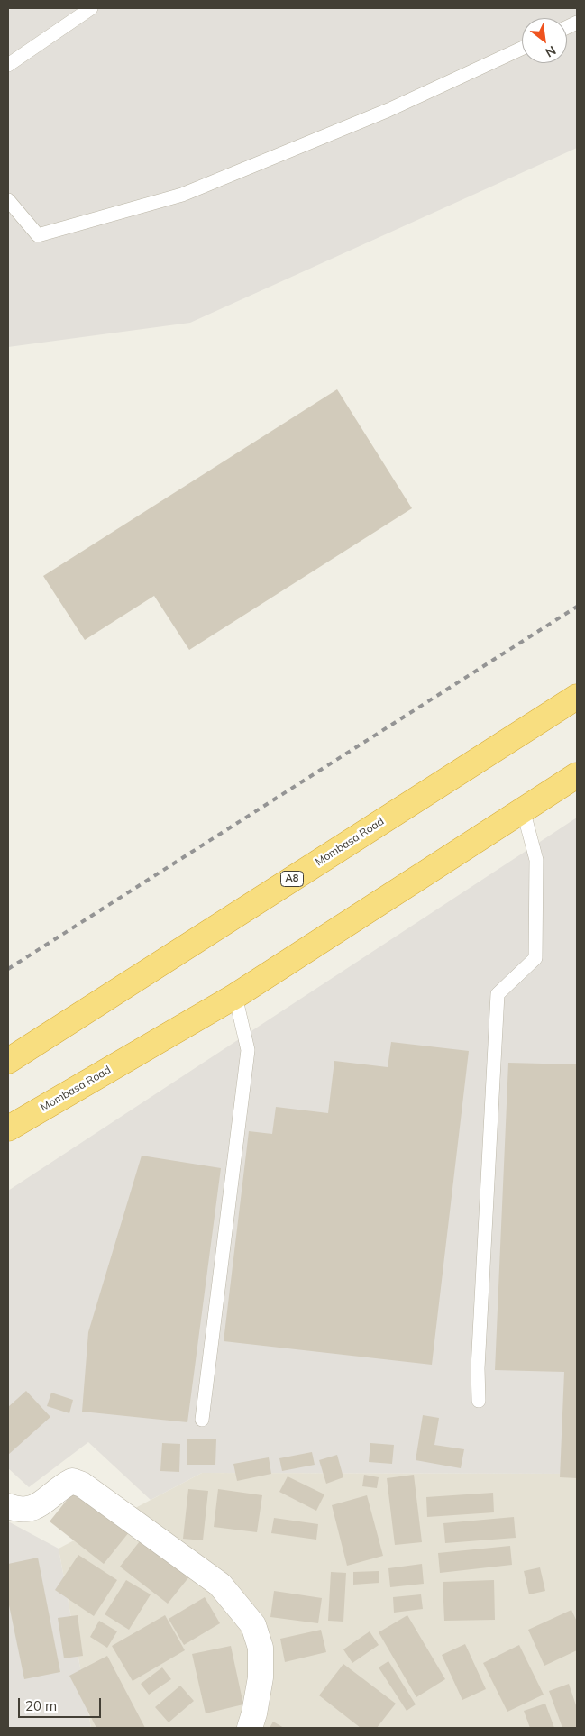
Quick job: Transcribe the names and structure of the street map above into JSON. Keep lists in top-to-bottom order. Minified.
{"streets":{"highway":["Mombasa Road","A8"]},"scale_bar":"20 m","north":"bottom right"}
